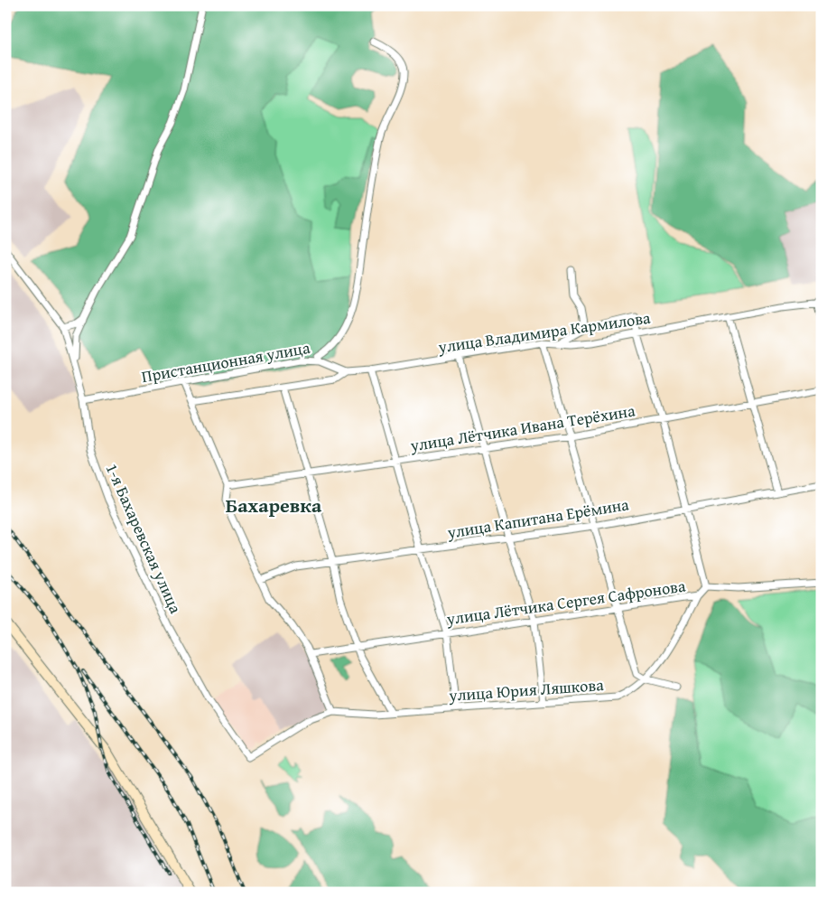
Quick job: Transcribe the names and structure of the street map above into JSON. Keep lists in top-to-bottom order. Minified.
{"streets":{"street":["улица Владимира Кармилова","Пристанционная улица","улица Лётчика Ивана Терёхина","улица Капитана Ерёмина","1-я Бахаревская улица","улица Лётчика Сергея Сафронова","улица Юрия Ляшкова"]},"crossings":[["Пристанционная улица","1-я Бахаревская улица"],["1-я Бахаревская улица","улица Юрия Ляшкова"],["улица Лётчика Сергея Сафронова","улица Юрия Ляшкова"]],"districts":["Бахаревка"]}
